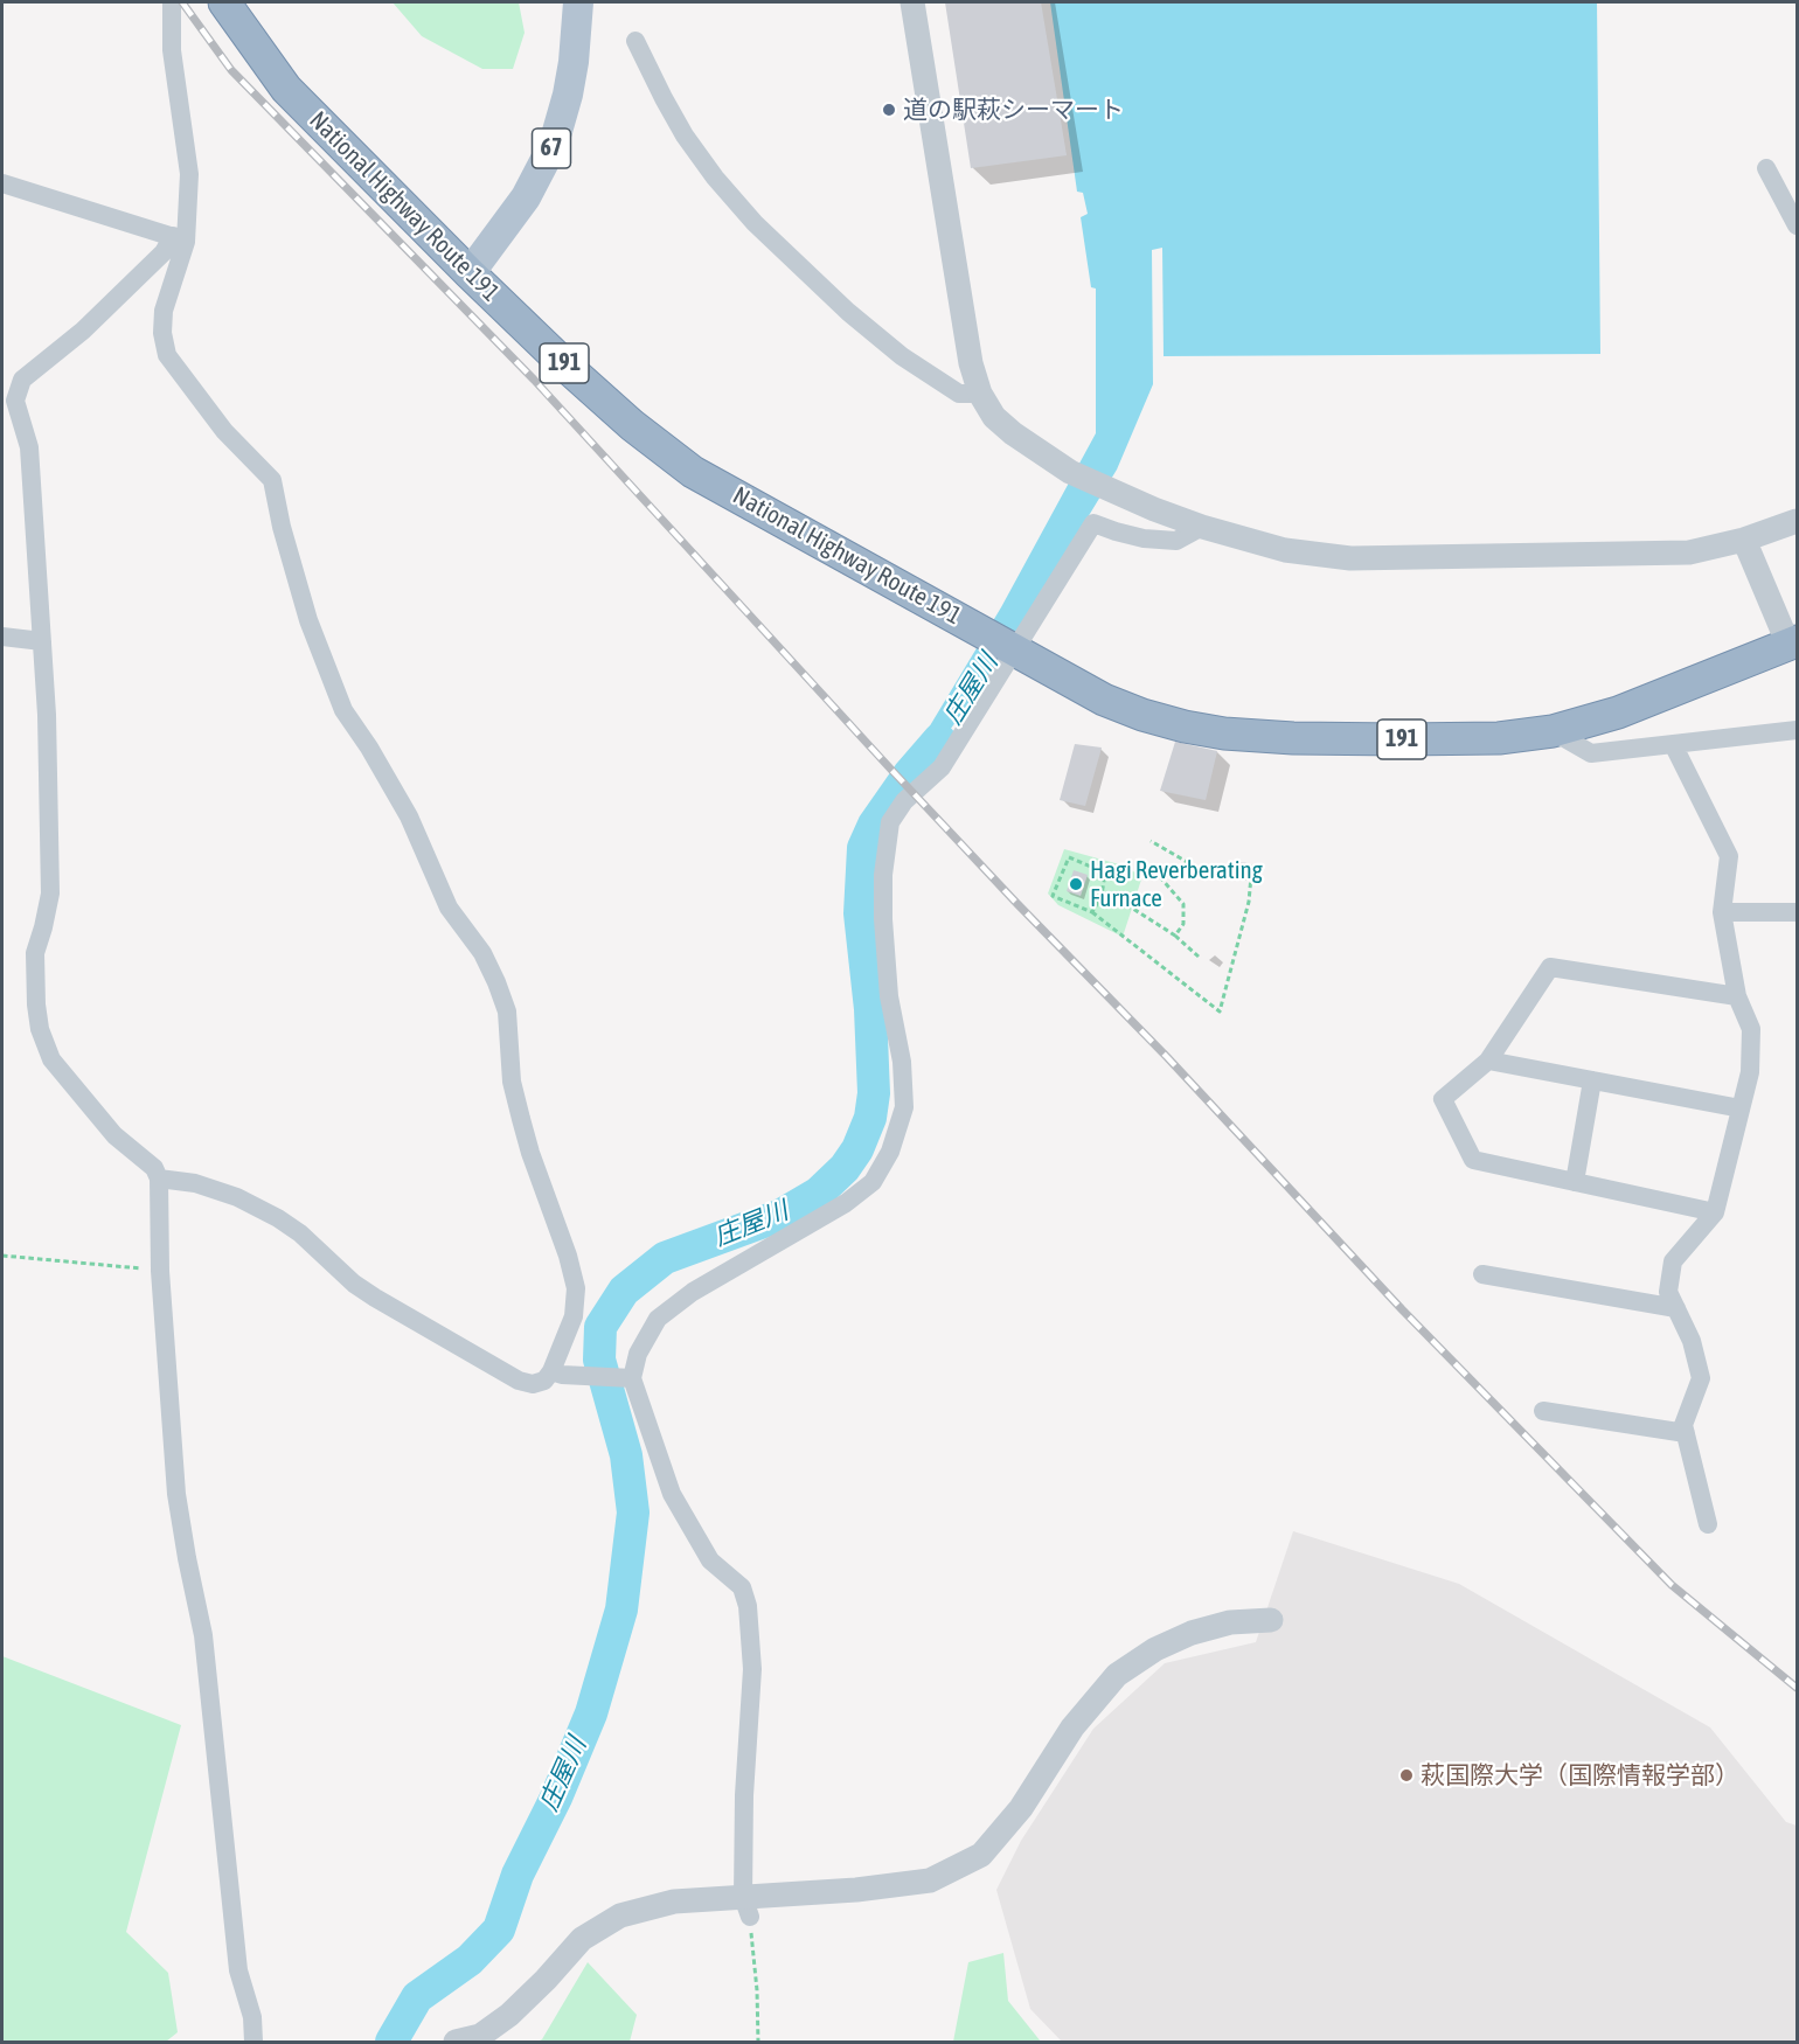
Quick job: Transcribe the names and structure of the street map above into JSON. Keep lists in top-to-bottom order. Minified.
{"streets":{"highway":["National Highway Route 191","191"],"main road":["67"]},"crossings":[["67","National Highway Route 191"]],"water":["庄屋川"],"places":["道の駅萩シーマート","Hagi Reverberating Furnace","萩国際大学（国際情報学部）"]}
